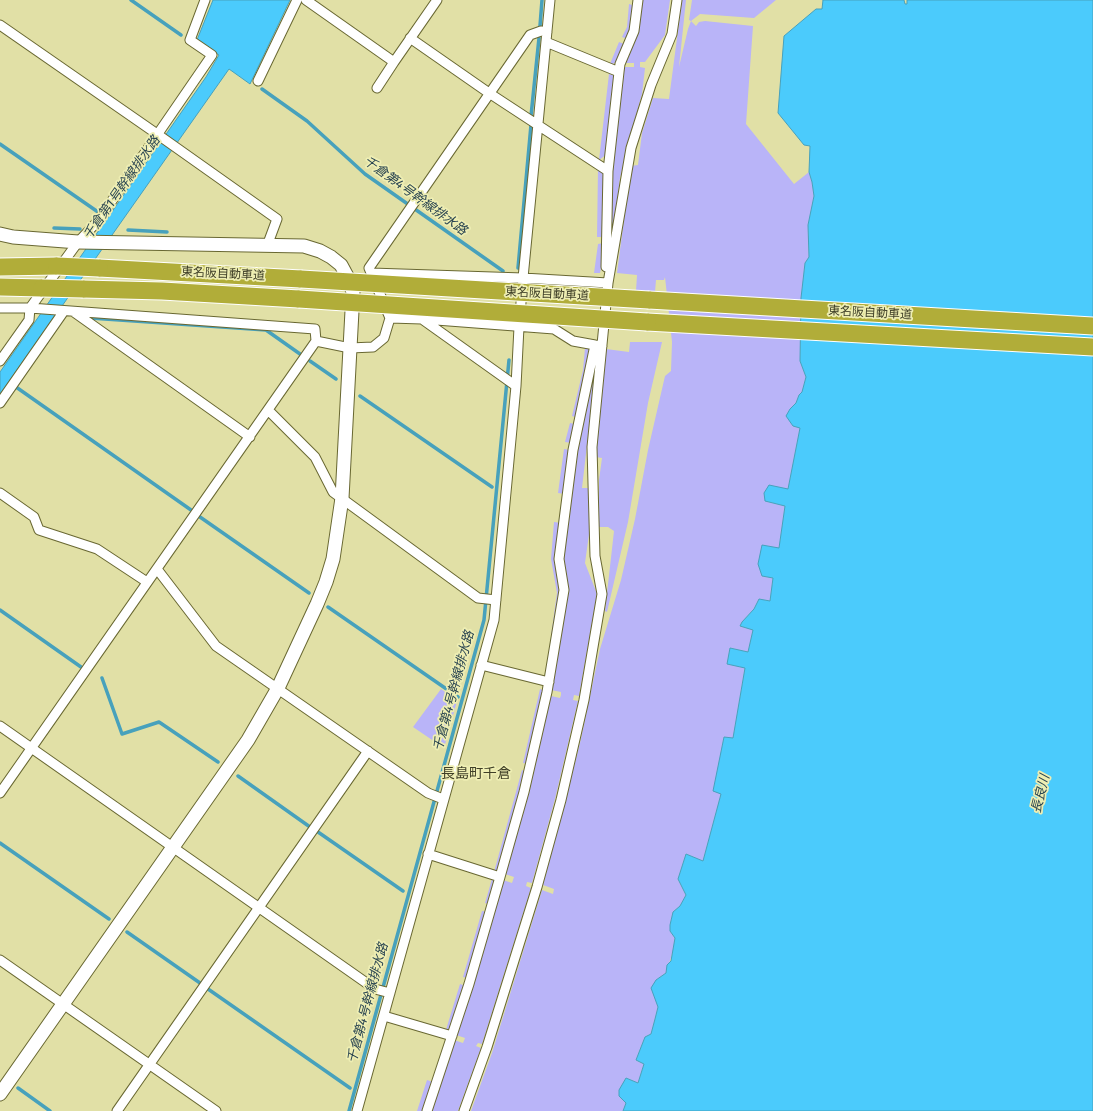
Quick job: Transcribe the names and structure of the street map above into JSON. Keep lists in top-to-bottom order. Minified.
{"streets":{"highway":["東名阪自動車道"]},"districts":["長島町千倉"],"water":["千倉第1号幹線排水路","千倉第4号幹線排水路","長良川"]}
